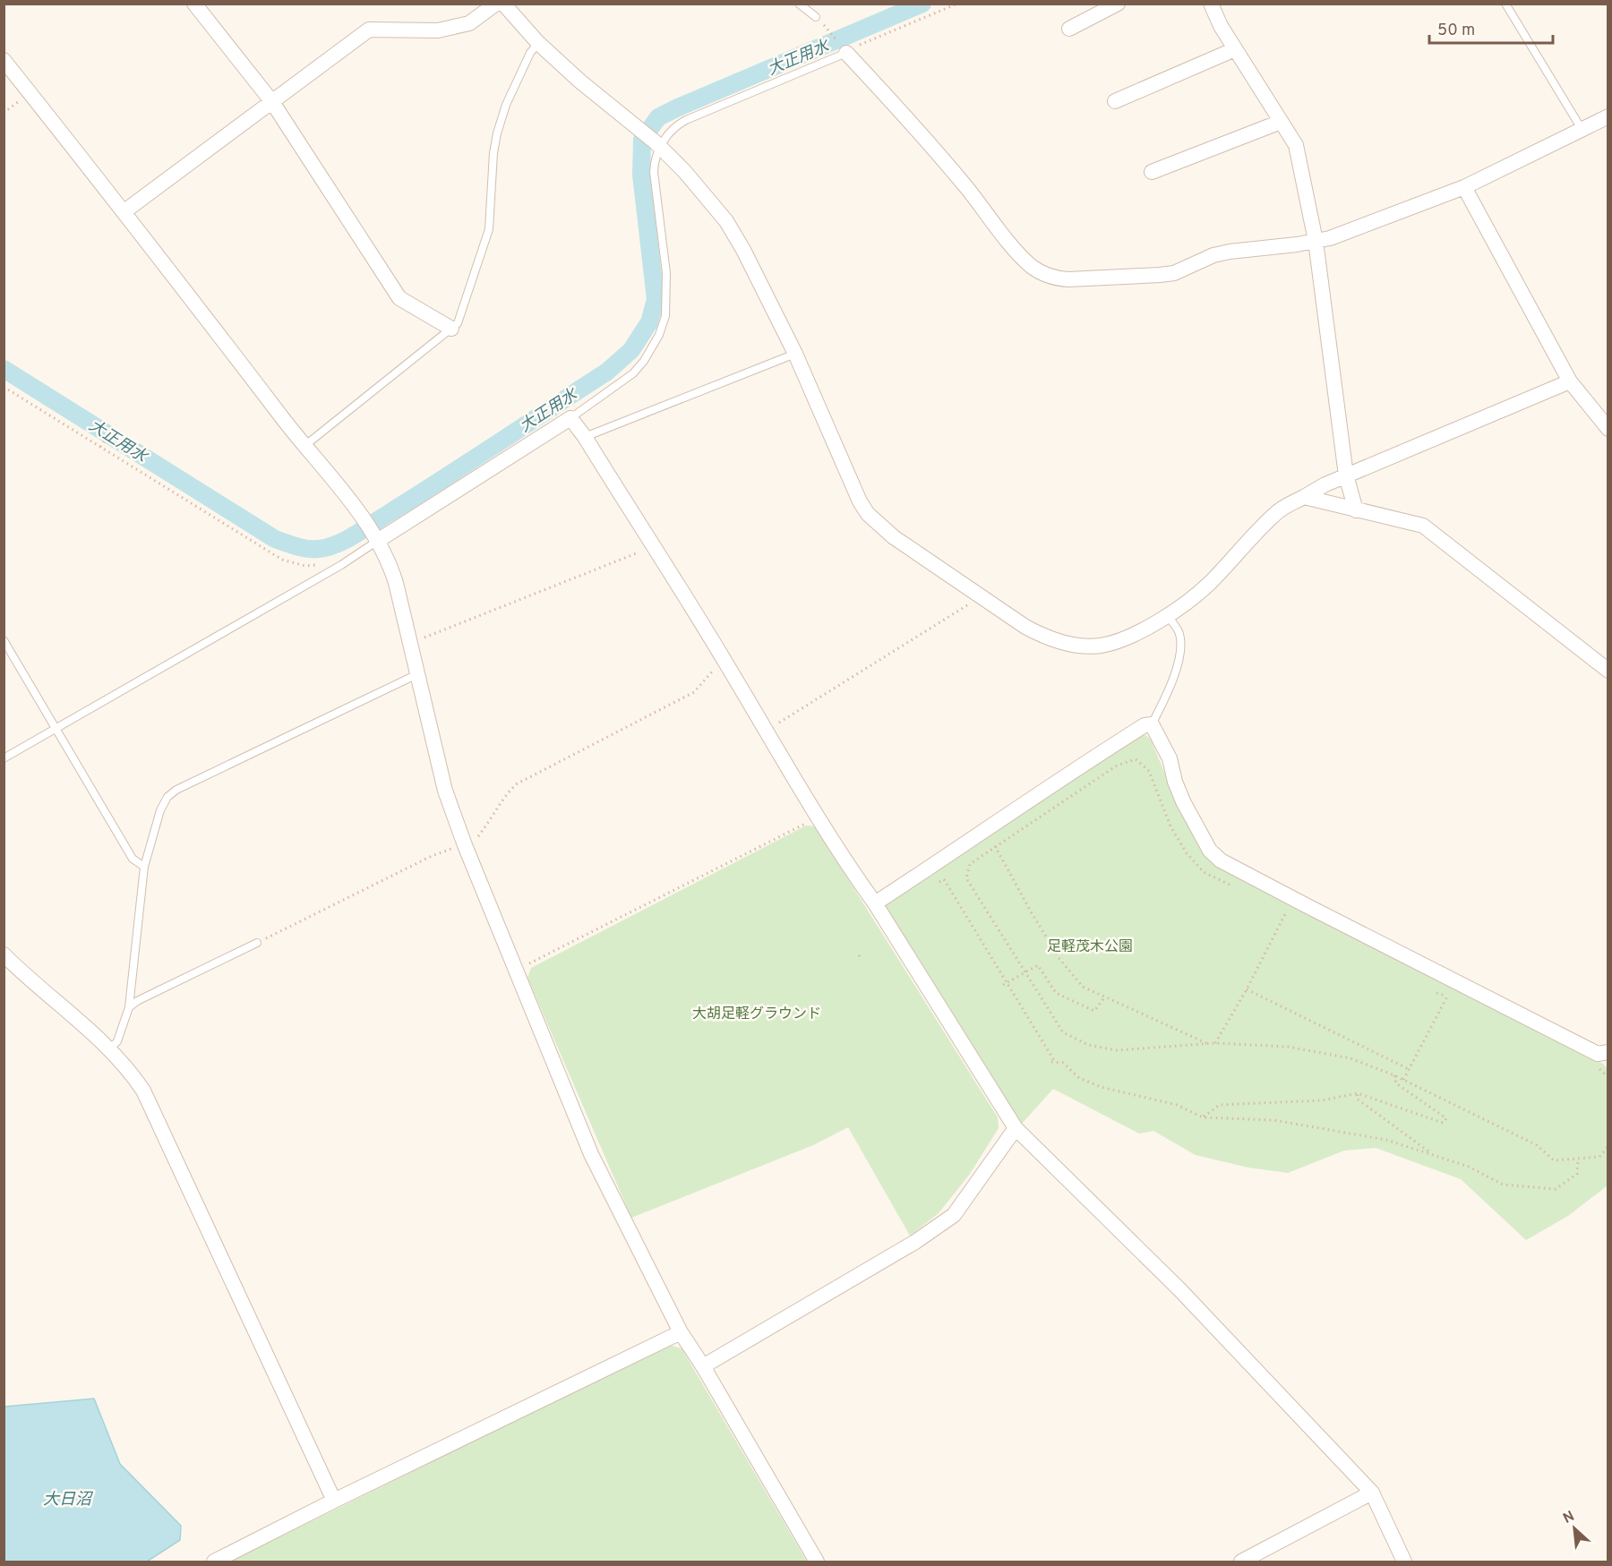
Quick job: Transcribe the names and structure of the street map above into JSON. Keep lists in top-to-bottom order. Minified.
{"water":["大正用水","大日沼"],"parks":["足軽茂木公園","大胡足軽グラウンド"],"scale_bar":"50 m","north":"top left"}
